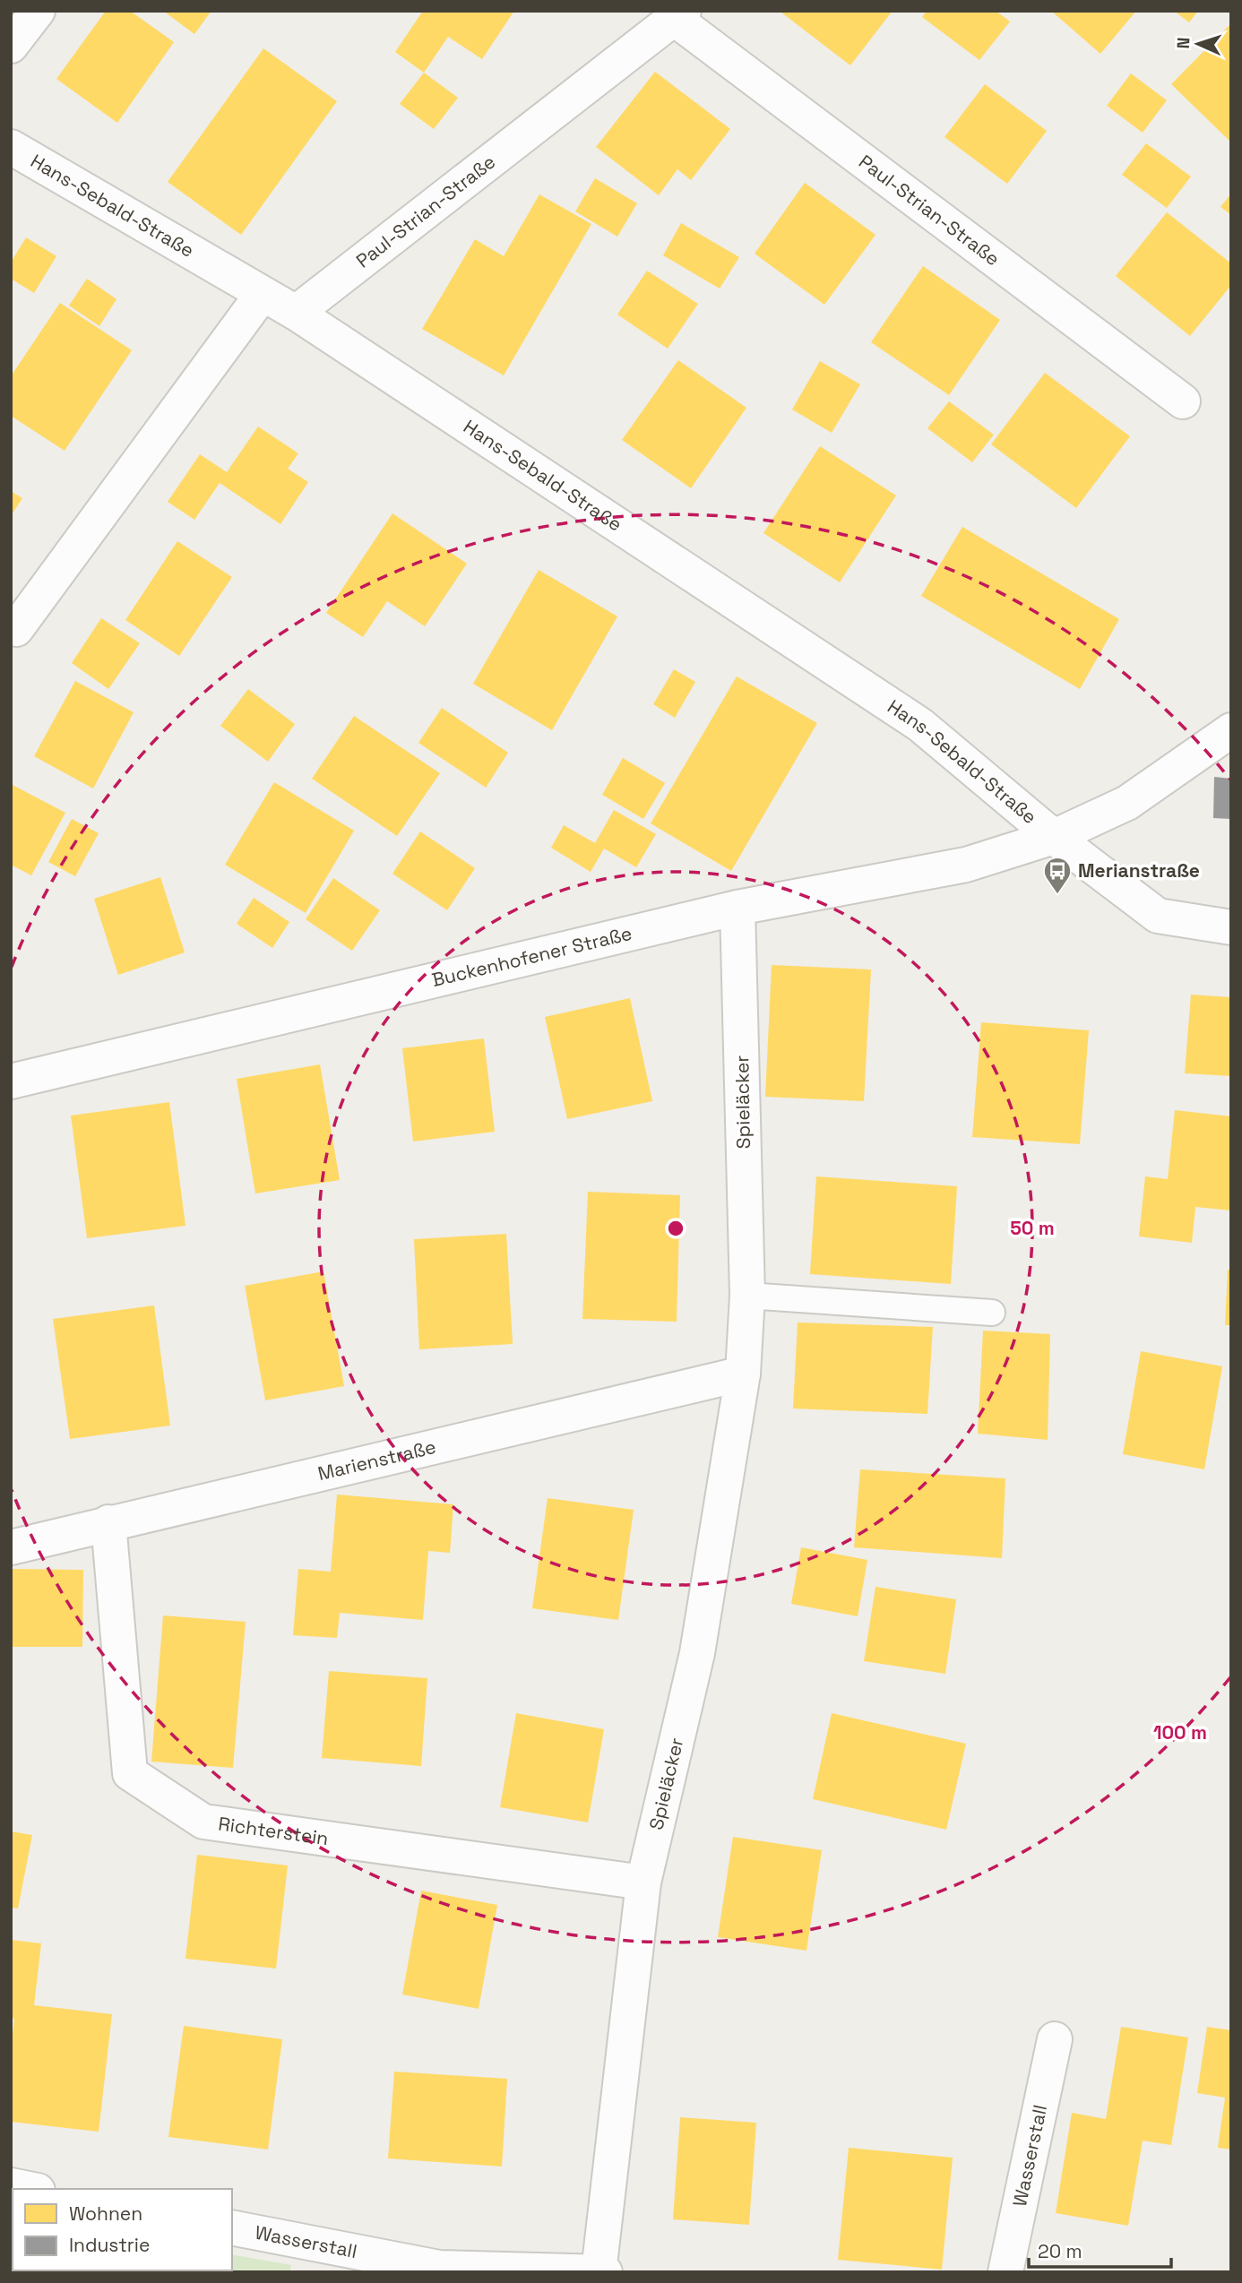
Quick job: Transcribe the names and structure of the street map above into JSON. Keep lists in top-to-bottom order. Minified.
{"streets":{"street":["Hans-Sebald-Straße","Paul-Strian-Straße","Buckenhofener Straße","Spieläcker","Marienstraße","Richterstein","Wasserstall"]},"crossings":[["Hans-Sebald-Straße","Paul-Strian-Straße"],["Hans-Sebald-Straße","Buckenhofener Straße"],["Buckenhofener Straße","Spieläcker"],["Spieläcker","Marienstraße"],["Spieläcker","Richterstein"],["Spieläcker","Wasserstall"],["Marienstraße","Richterstein"]],"places":{"bus stop":["Merianstraße"]},"legend":["Wohnen","Industrie"],"scale_bar":"20 m","north":"left","rings":["50 m","100 m"]}
